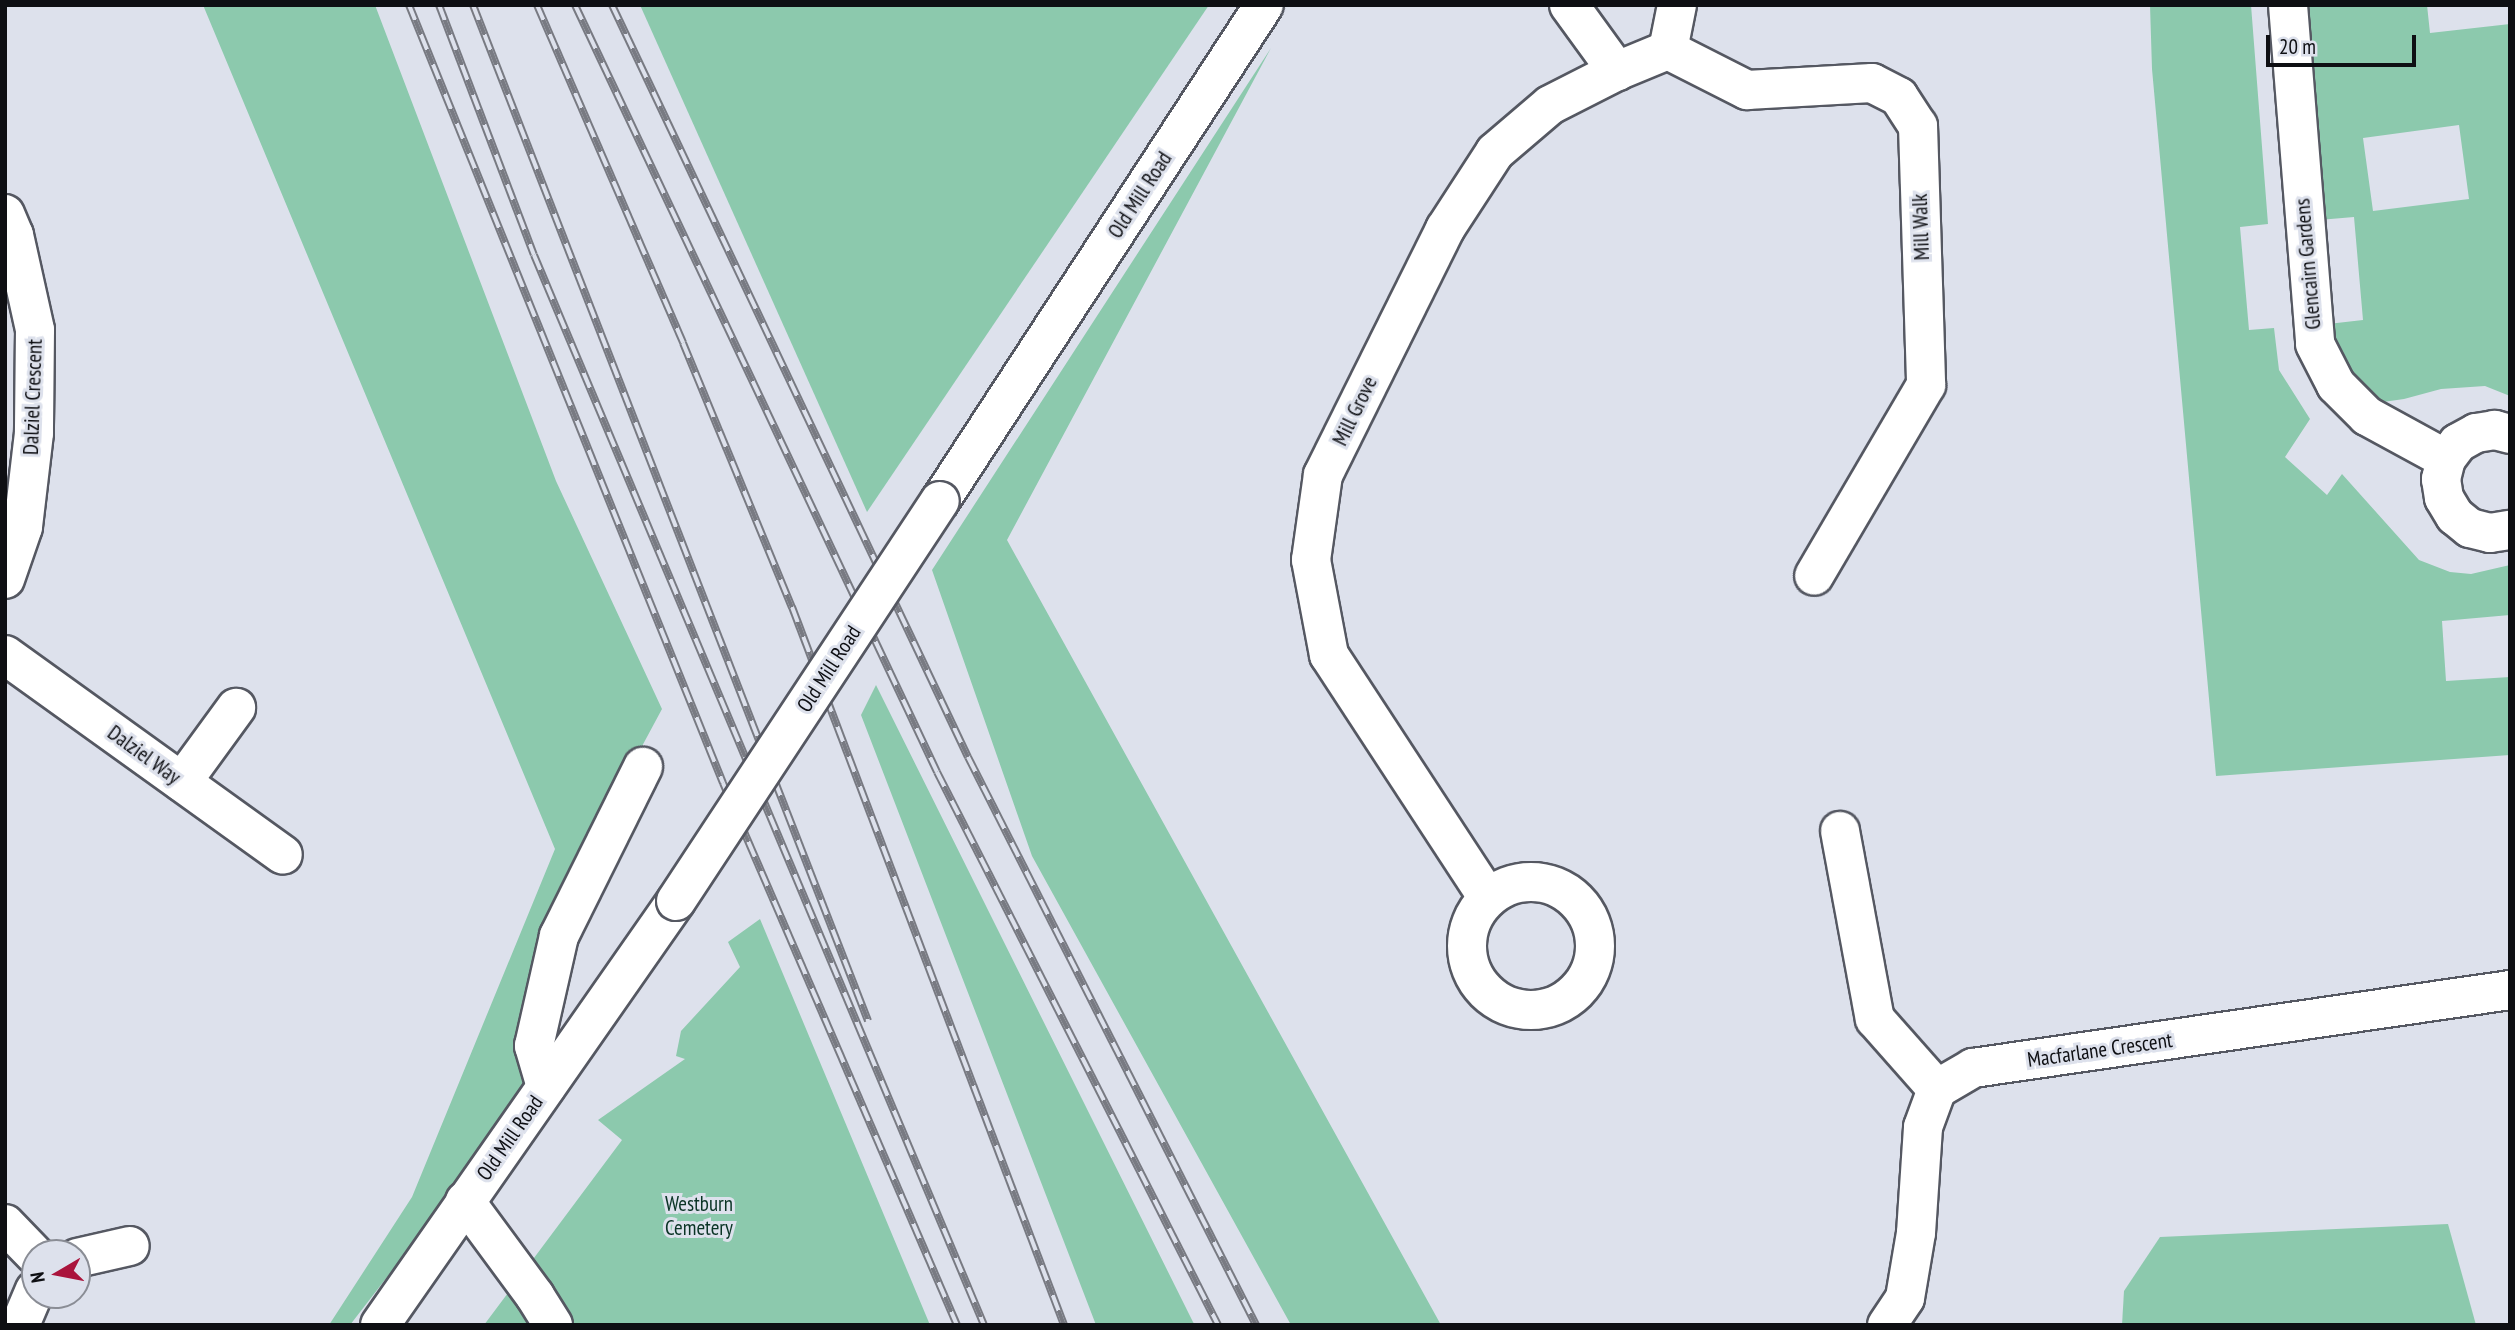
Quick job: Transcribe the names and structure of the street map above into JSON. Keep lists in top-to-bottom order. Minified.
{"streets":{"street":["Old Mill Road","Mill Walk","Glencairn Gardens","Dalziel Crescent","Mill Grove","Dalziel Way","Macfarlane Crescent"]},"crossings":[["Mill Walk","Mill Grove"]],"parks":["Westburn Cemetery"],"scale_bar":"20 m","north":"left"}
